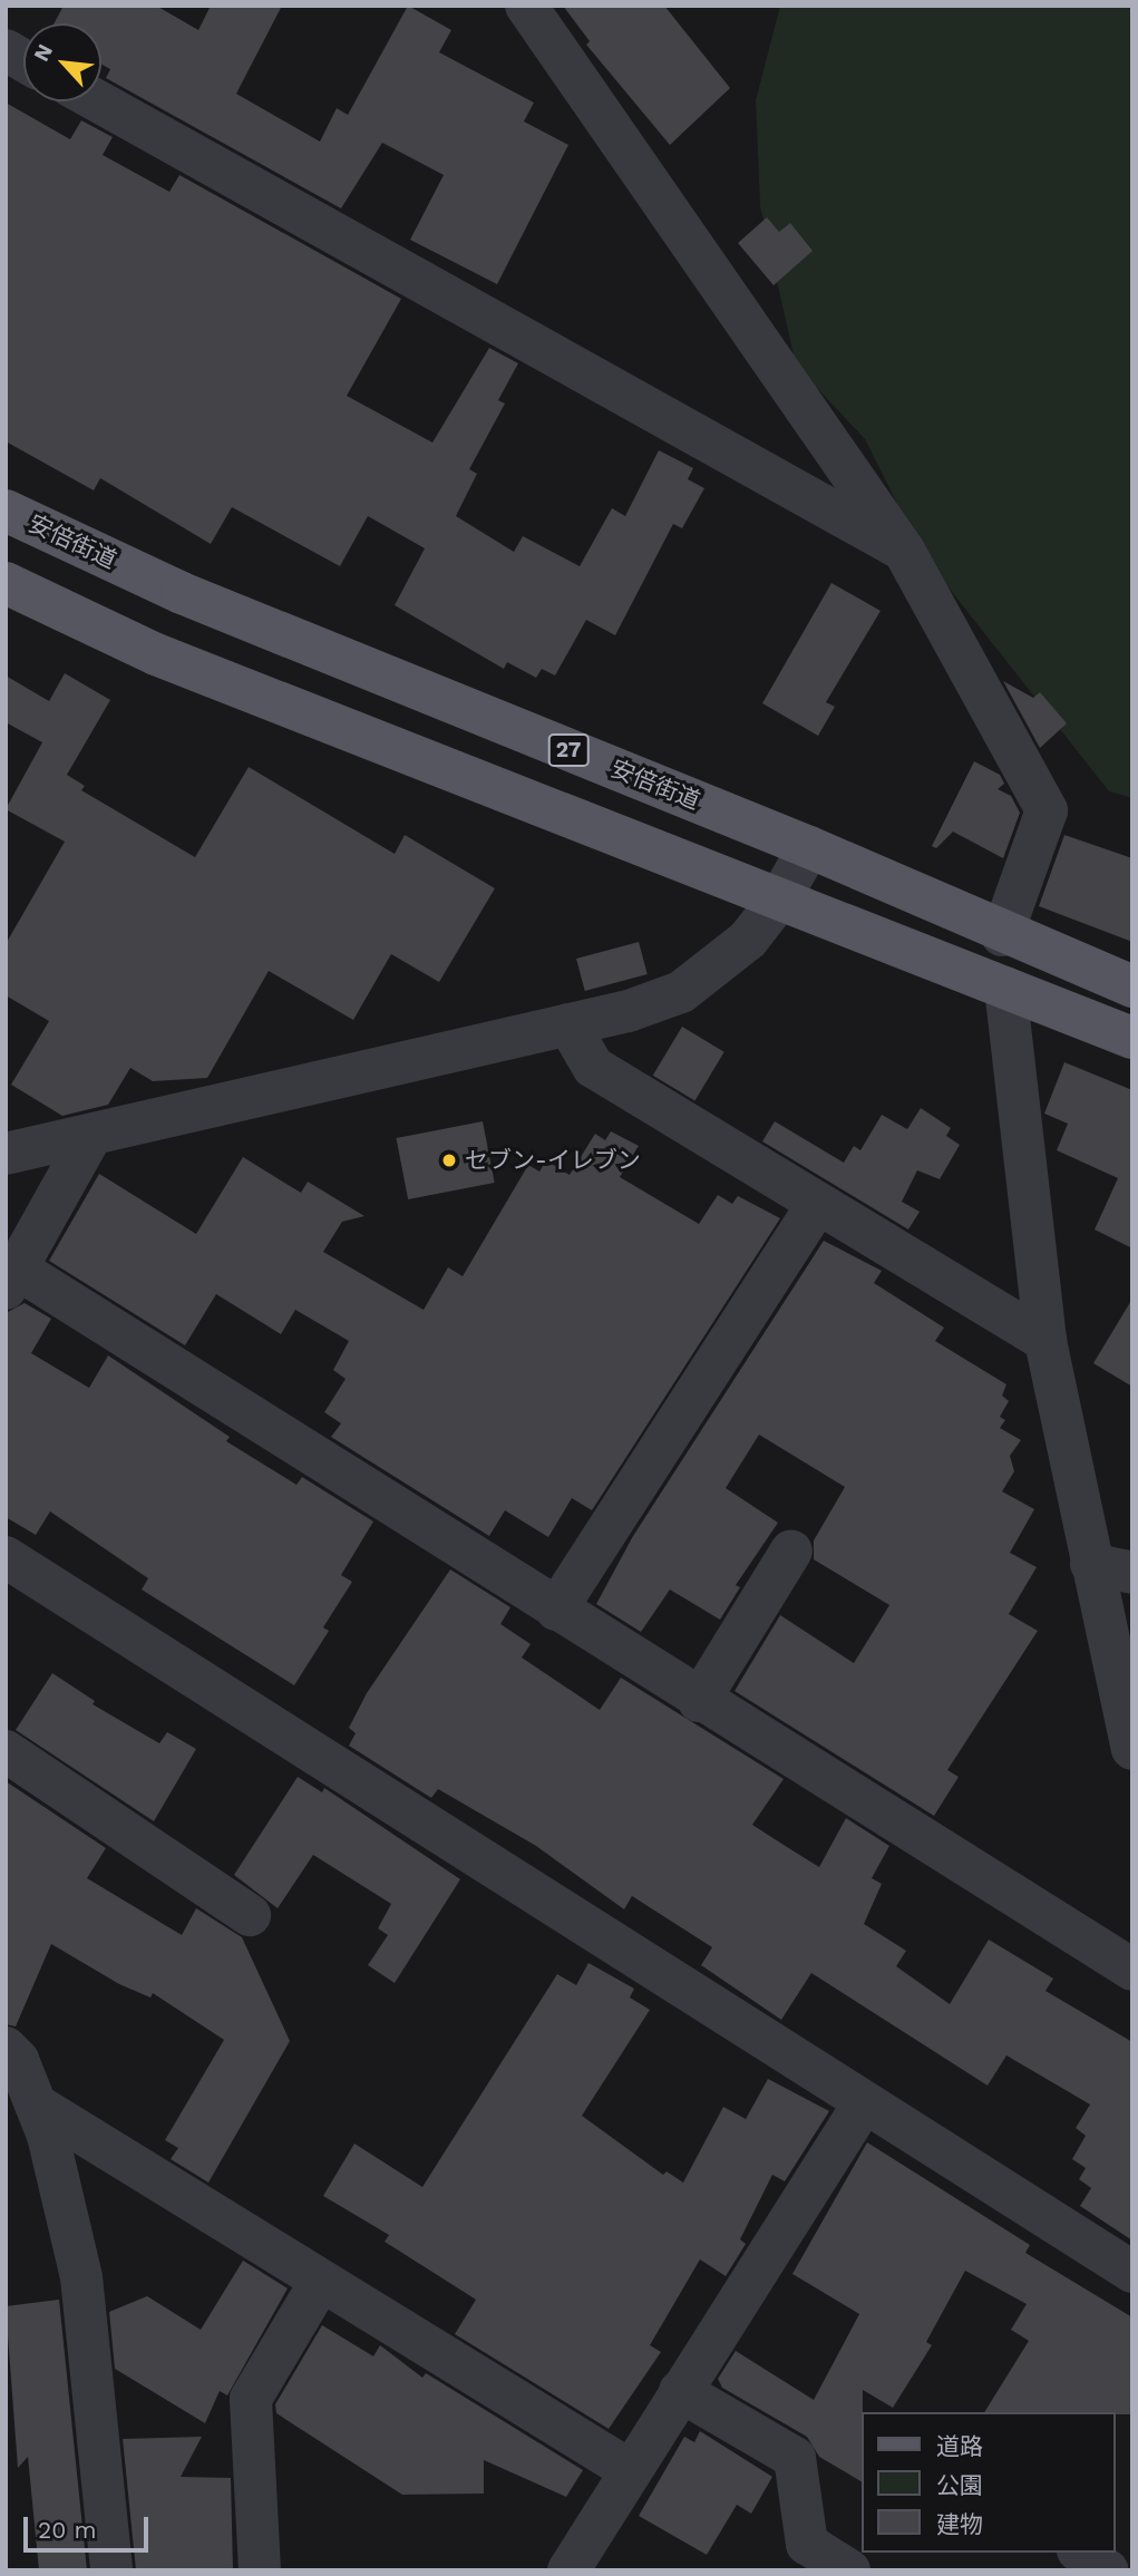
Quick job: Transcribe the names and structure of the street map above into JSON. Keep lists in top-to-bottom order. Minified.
{"streets":{"main road":["安倍街道","27"]},"places":["セブン-イレブン"],"legend":["道路","公園","建物"],"scale_bar":"20 m","north":"top left"}
